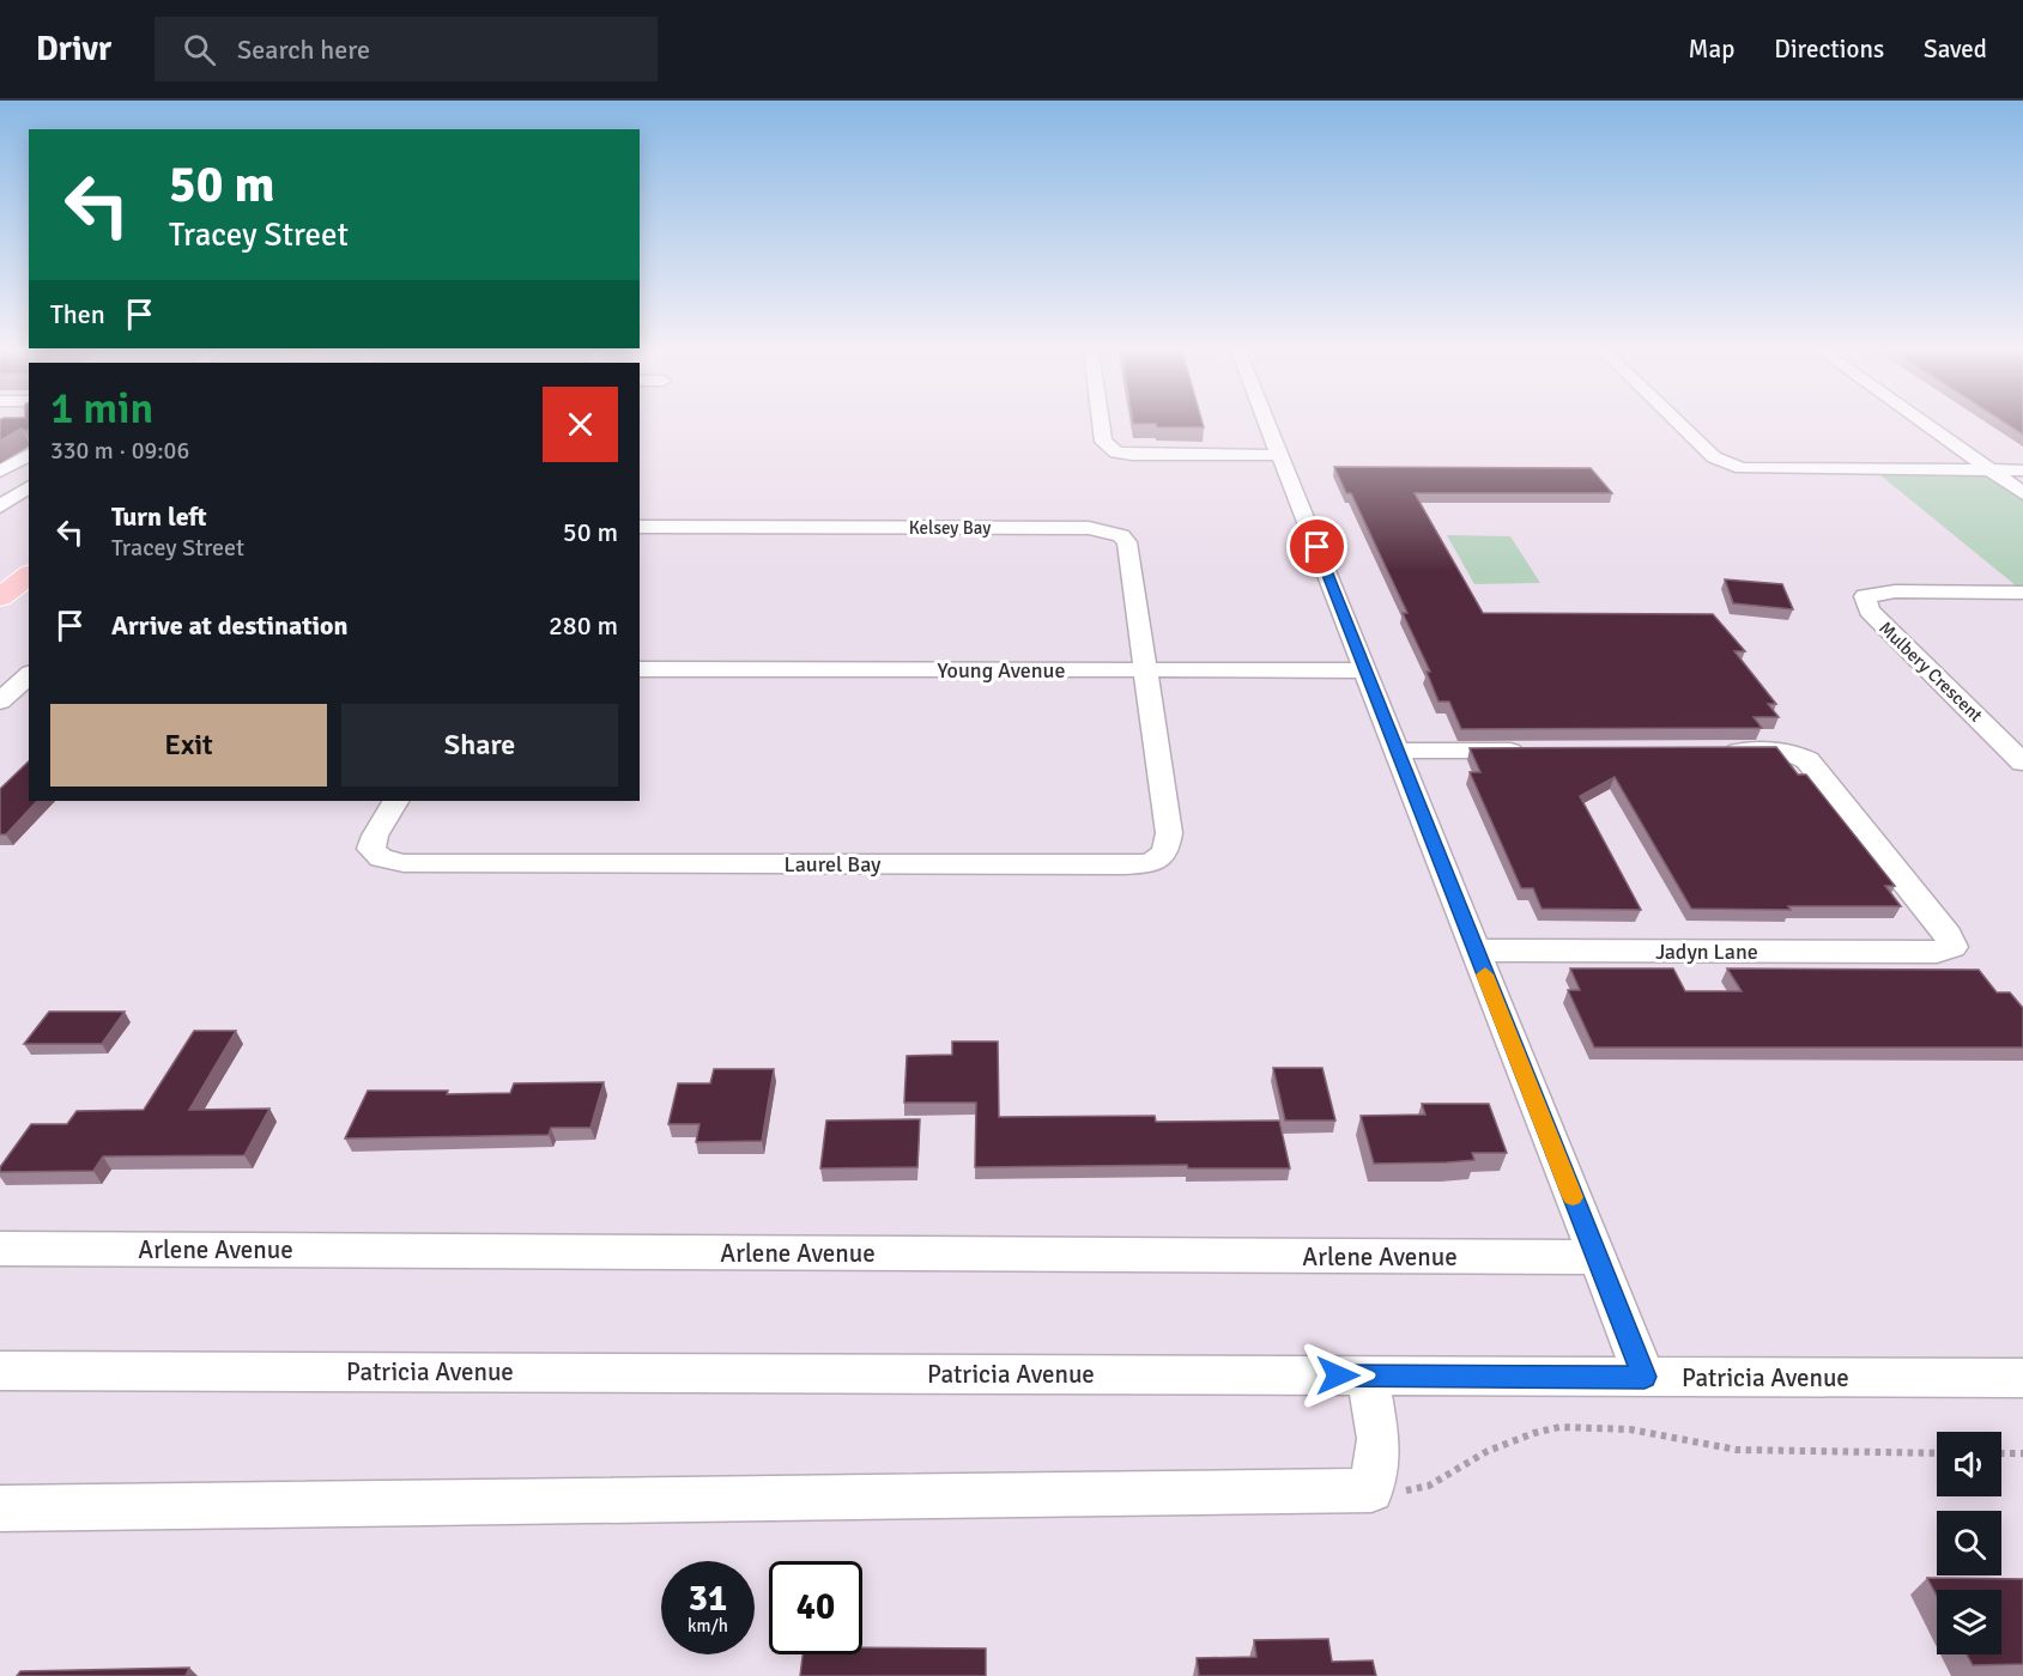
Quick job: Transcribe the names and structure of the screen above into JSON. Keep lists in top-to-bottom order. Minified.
{"streets":{"street":["Kelsey Bay","Young Avenue","Mulbery Crescent","Laurel Bay","Jadyn Lane","Arlene Avenue","Patricia Avenue"]},"crossings":[["Kelsey Bay","Young Avenue"],["Kelsey Bay","Laurel Bay"],["Young Avenue","Laurel Bay"]],"page":{"header":"Drivr","search":"Search here","nav":["Map","Directions","Saved"],"turn":["50 m","Tracey Street"],"then":"Then","heading":["1 min","330 m · 09:06"],"list":[{"name":"Turn left","note":"Tracey Street","value":"50 m"},{"name":"Arrive at destination","value":"280 m"}],"buttons":["Exit","Share"],"speed":"31 km/h","limit":"40"}}
